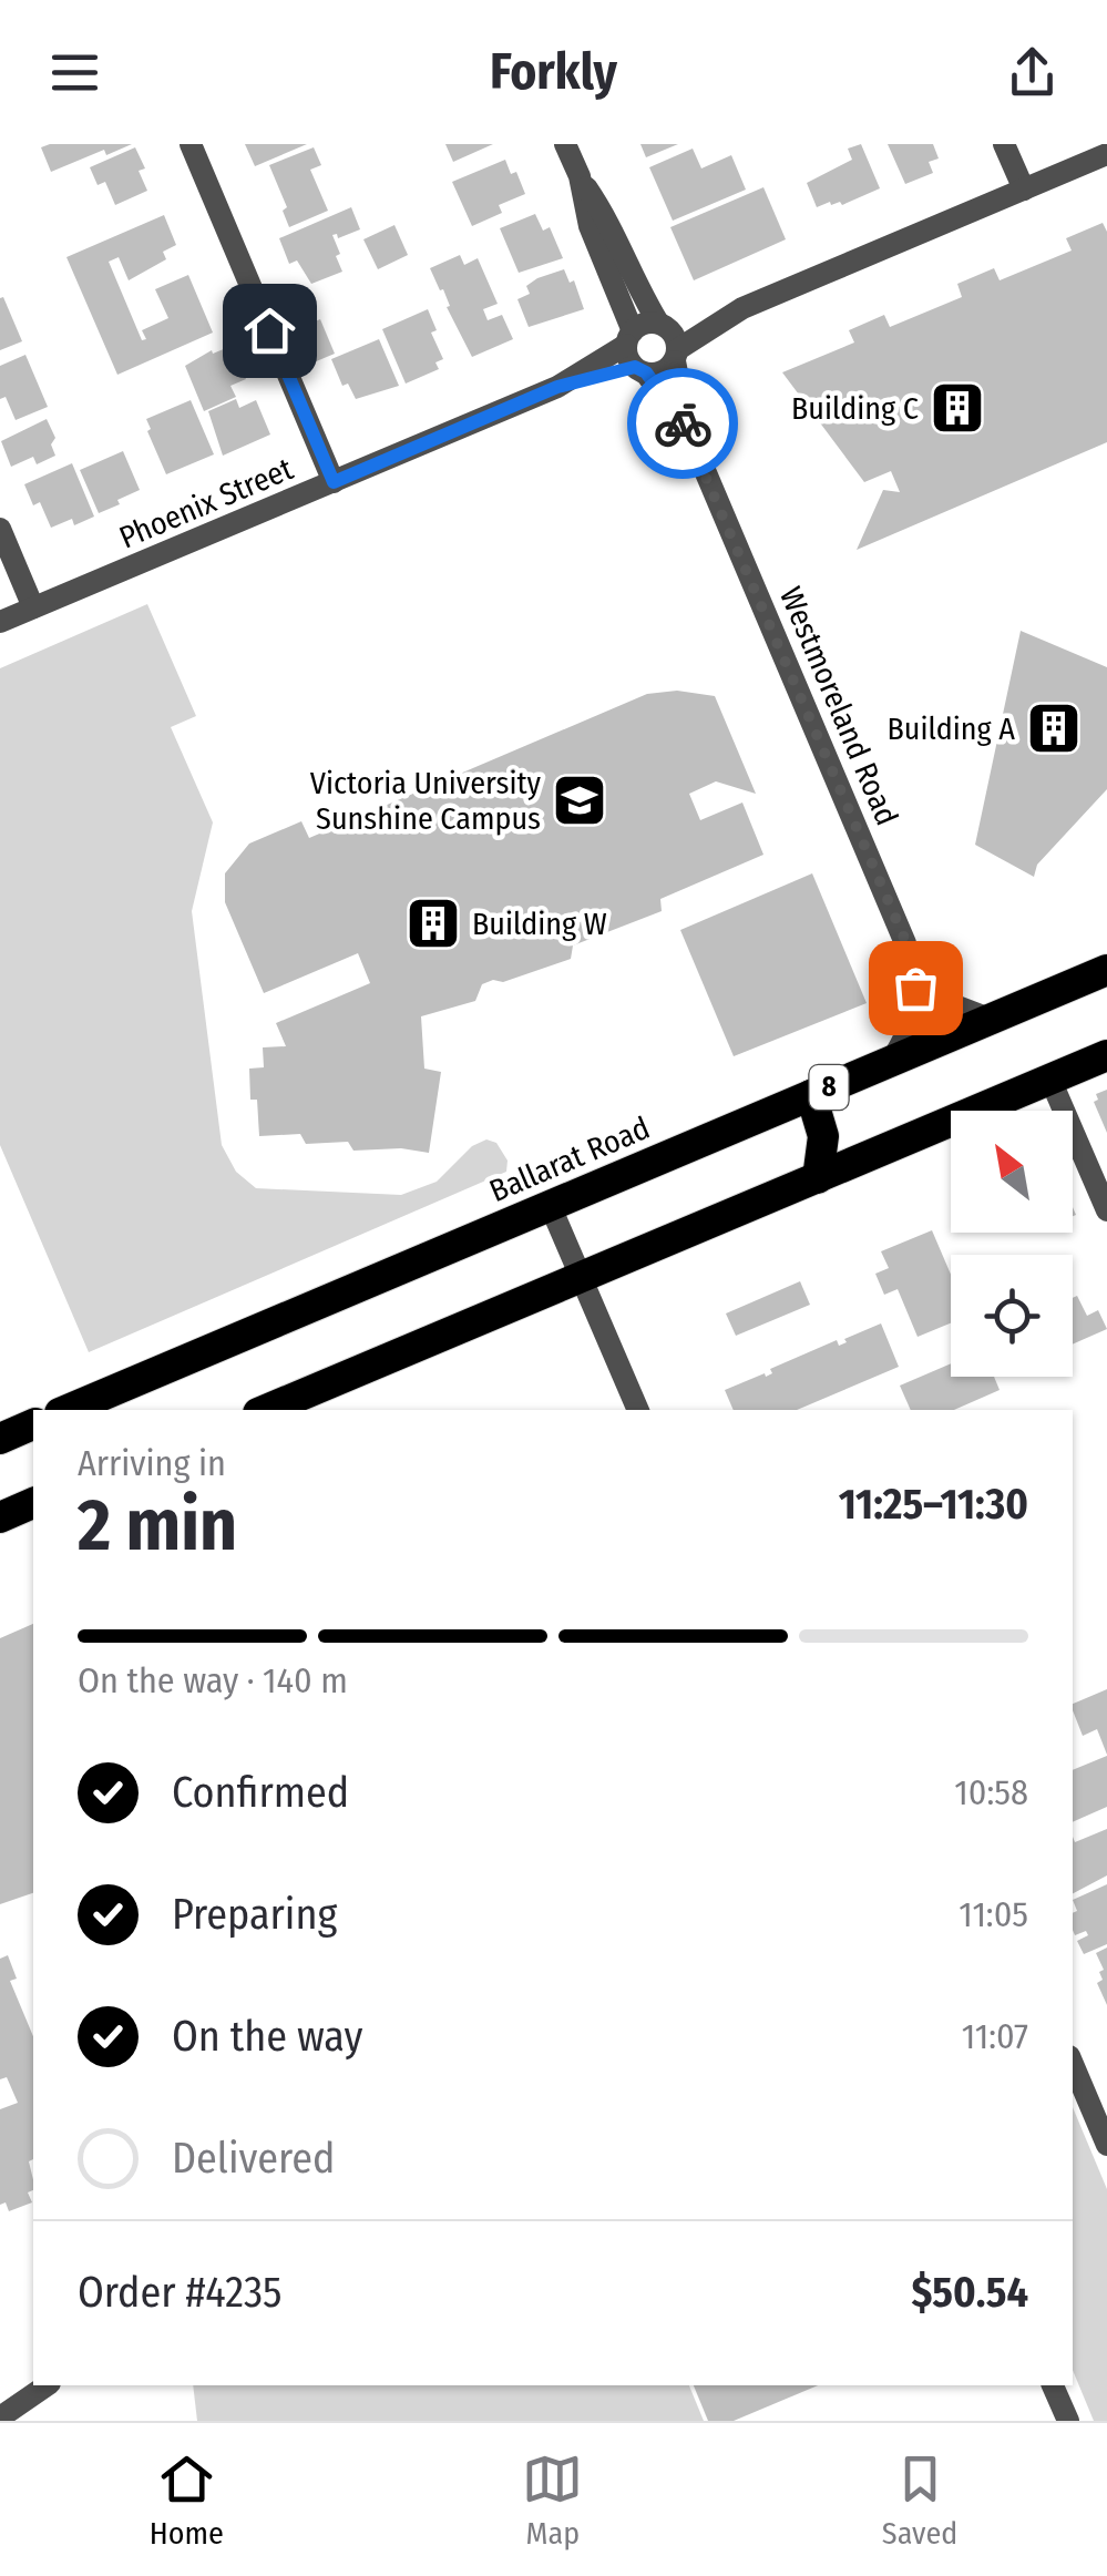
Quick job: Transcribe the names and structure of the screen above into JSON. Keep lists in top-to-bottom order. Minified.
{"streets":{"highway":["8","Ballarat Road"],"street":["Phoenix Street","Westmoreland Road"]},"crossings":[["Phoenix Street","Westmoreland Road"],["Westmoreland Road","Ballarat Road"]],"places":{"building":["Building C","Building A","Building W"],"school or university":["Victoria University Sunshine Campus"]},"north":"top left","page":{"header":"Forkly","heading":["2 min","Arriving in","11:25–11:30"],"panel":["Order #4235","$50.54"],"bar":"On the way · 140 m","list":[["Confirmed","10:58"],["Preparing","11:05"],["On the way","11:07"],"Delivered"],"tabs":["Home","Map","Saved"]}}
